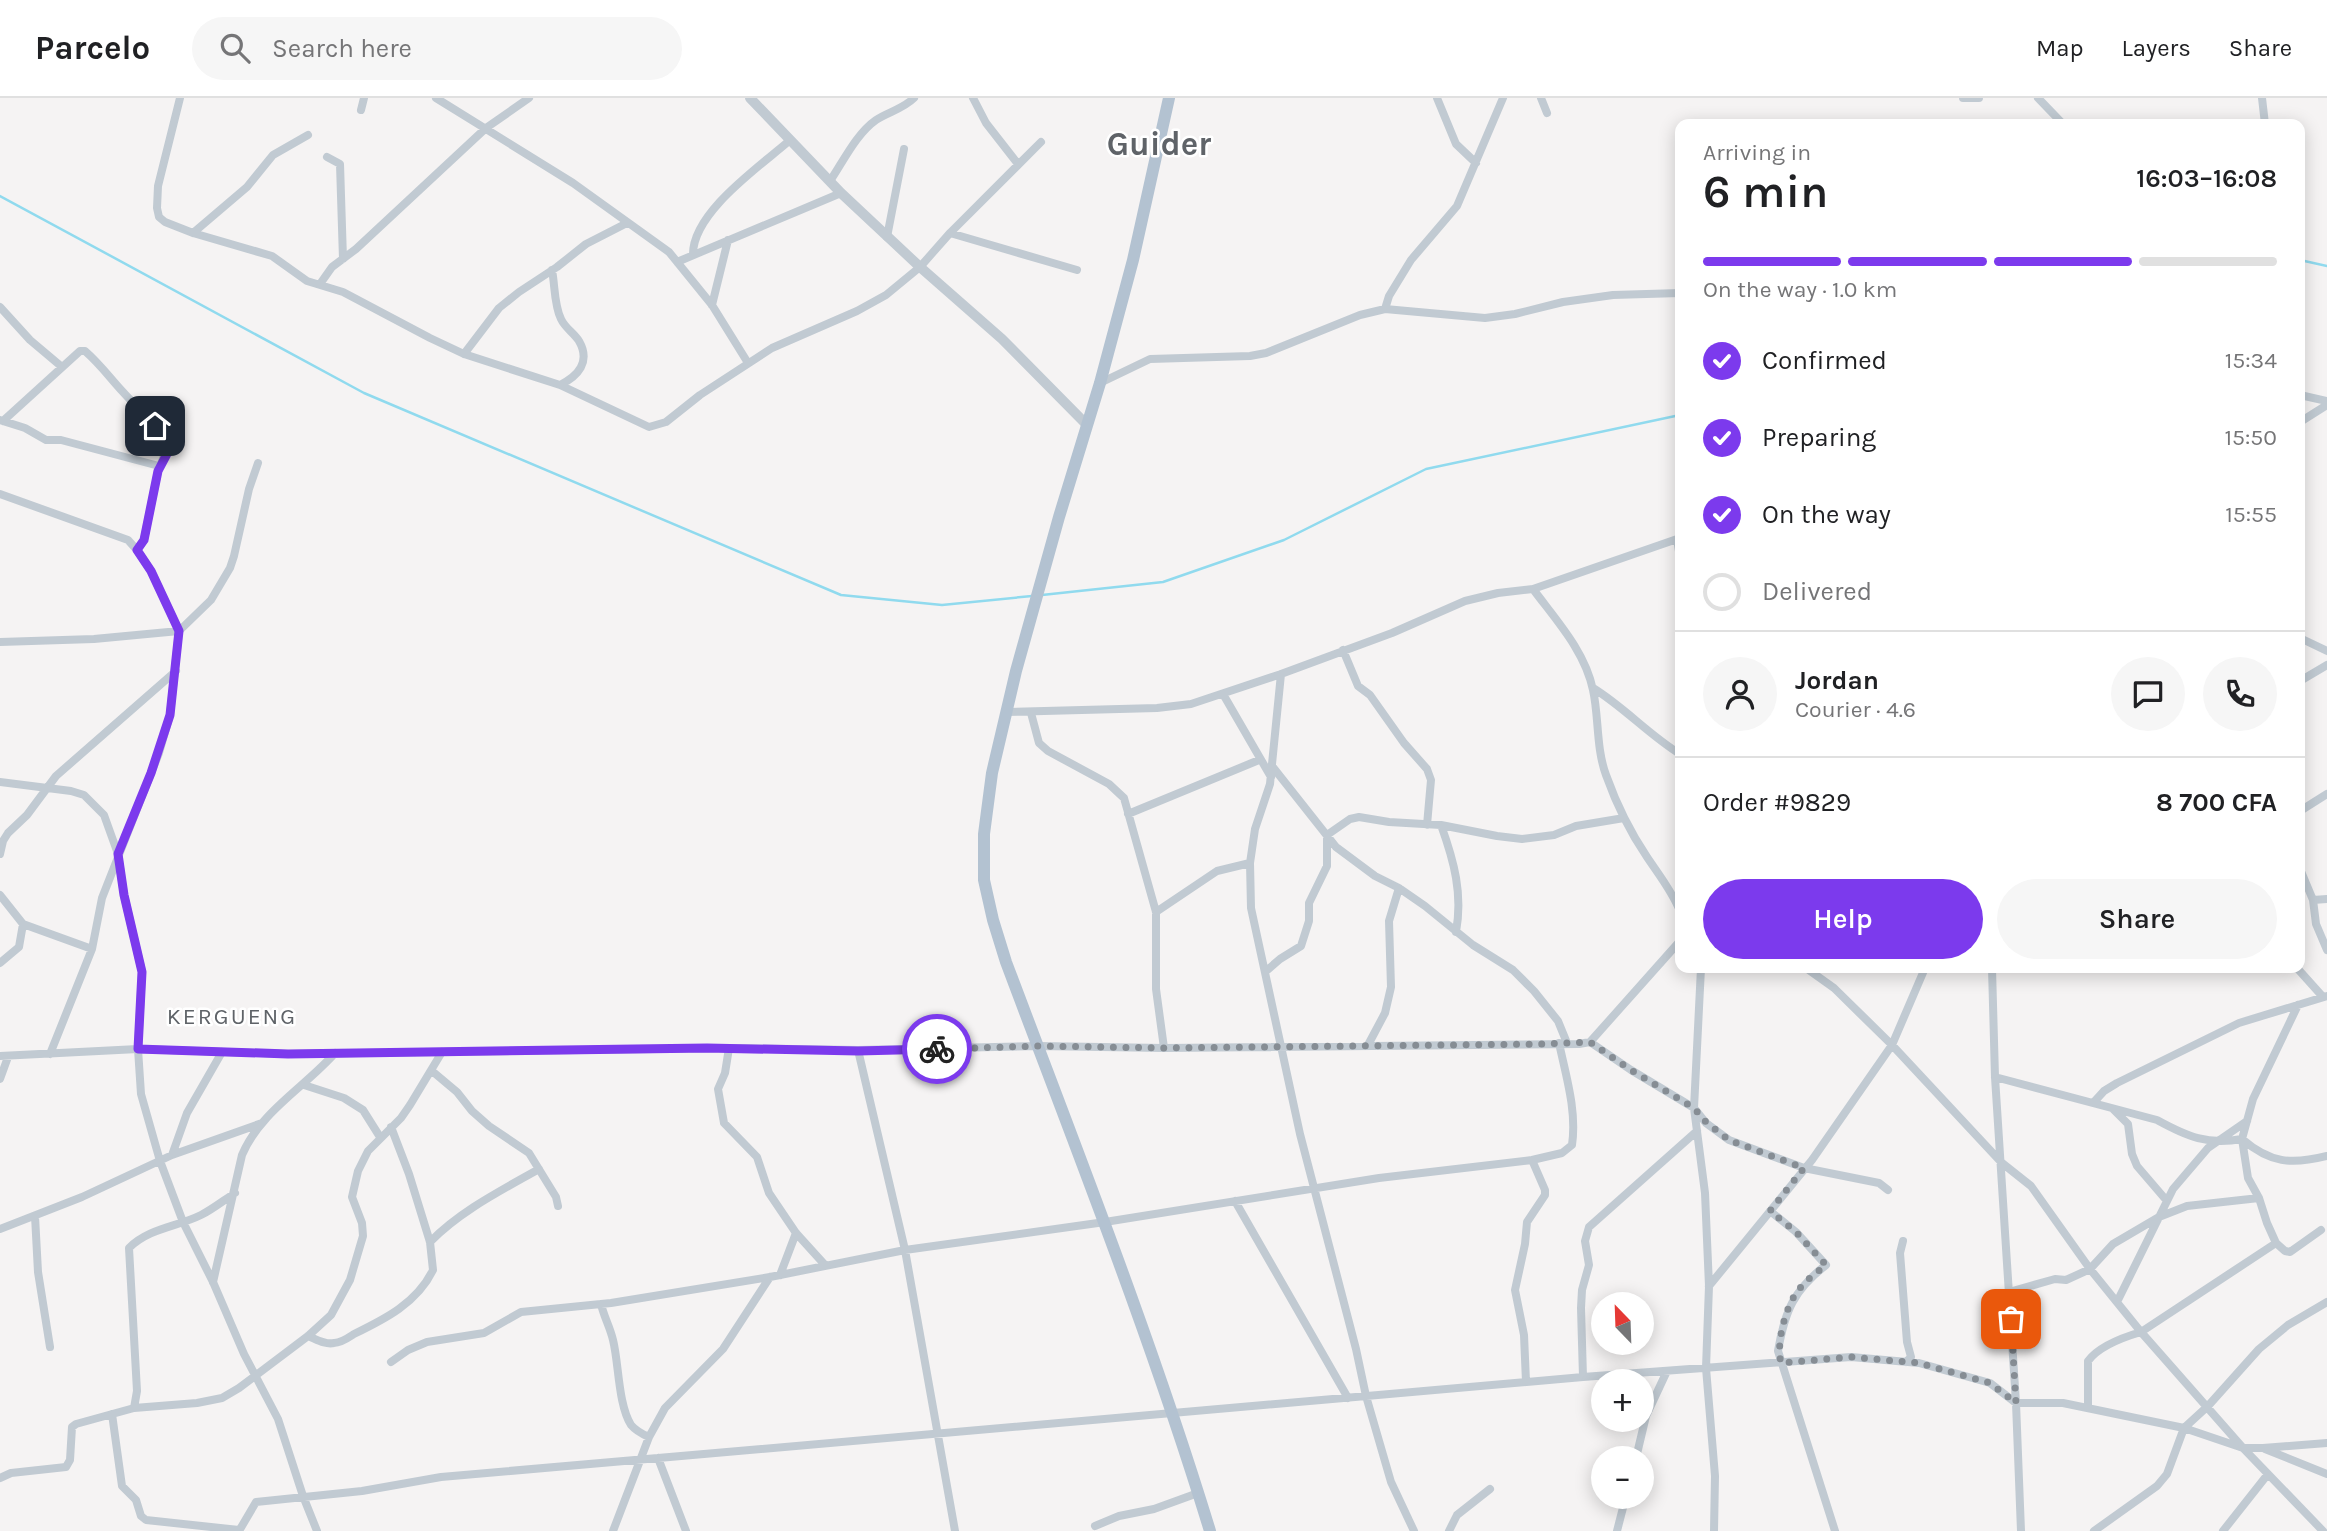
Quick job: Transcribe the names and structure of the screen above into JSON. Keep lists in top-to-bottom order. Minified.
{"districts":["Guider","KERGUENG"],"north":"top left","page":{"header":"Parcelo","search":"Search here","nav":["Map","Layers","Share"],"heading":["6 min","Arriving in","16:03–16:08"],"panel":["Jordan","Courier · 4.6","Order #9829","8 700 CFA"],"bar":"On the way · 1.0 km","list":[["Confirmed","15:34"],["Preparing","15:50"],["On the way","15:55"],"Delivered"],"buttons":["Help","Share"],"map_buttons":["+","−"]}}
